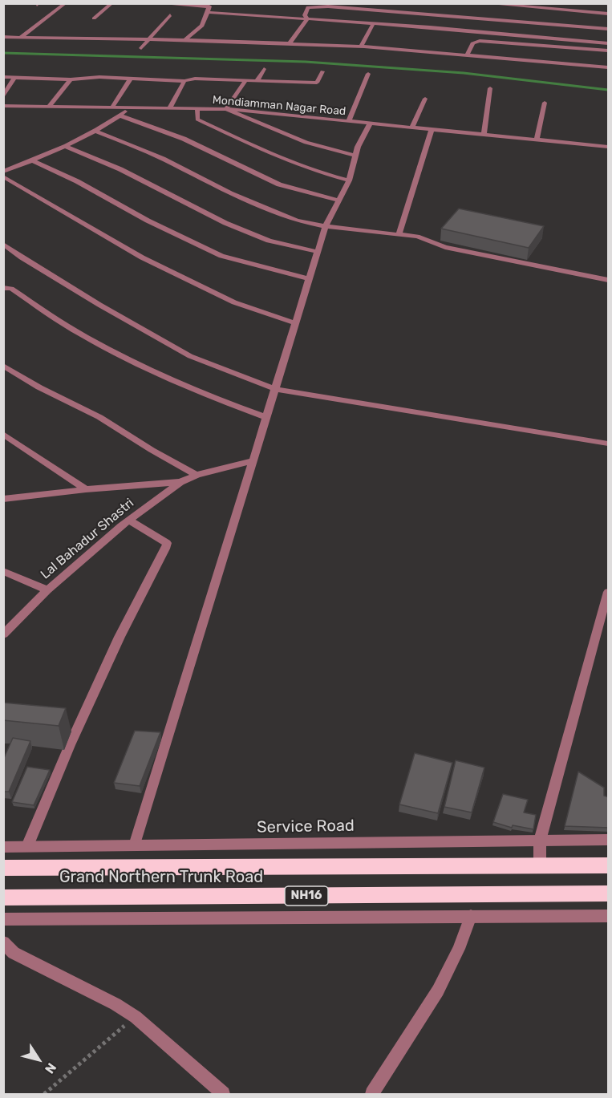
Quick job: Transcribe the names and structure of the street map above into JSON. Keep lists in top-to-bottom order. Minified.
{"streets":{"highway":["Grand Northern Trunk Road","NH16"],"street":["Mondiamman Nagar Road","Lal Bahadur Shastri","Service Road"]},"north":"bottom right"}
